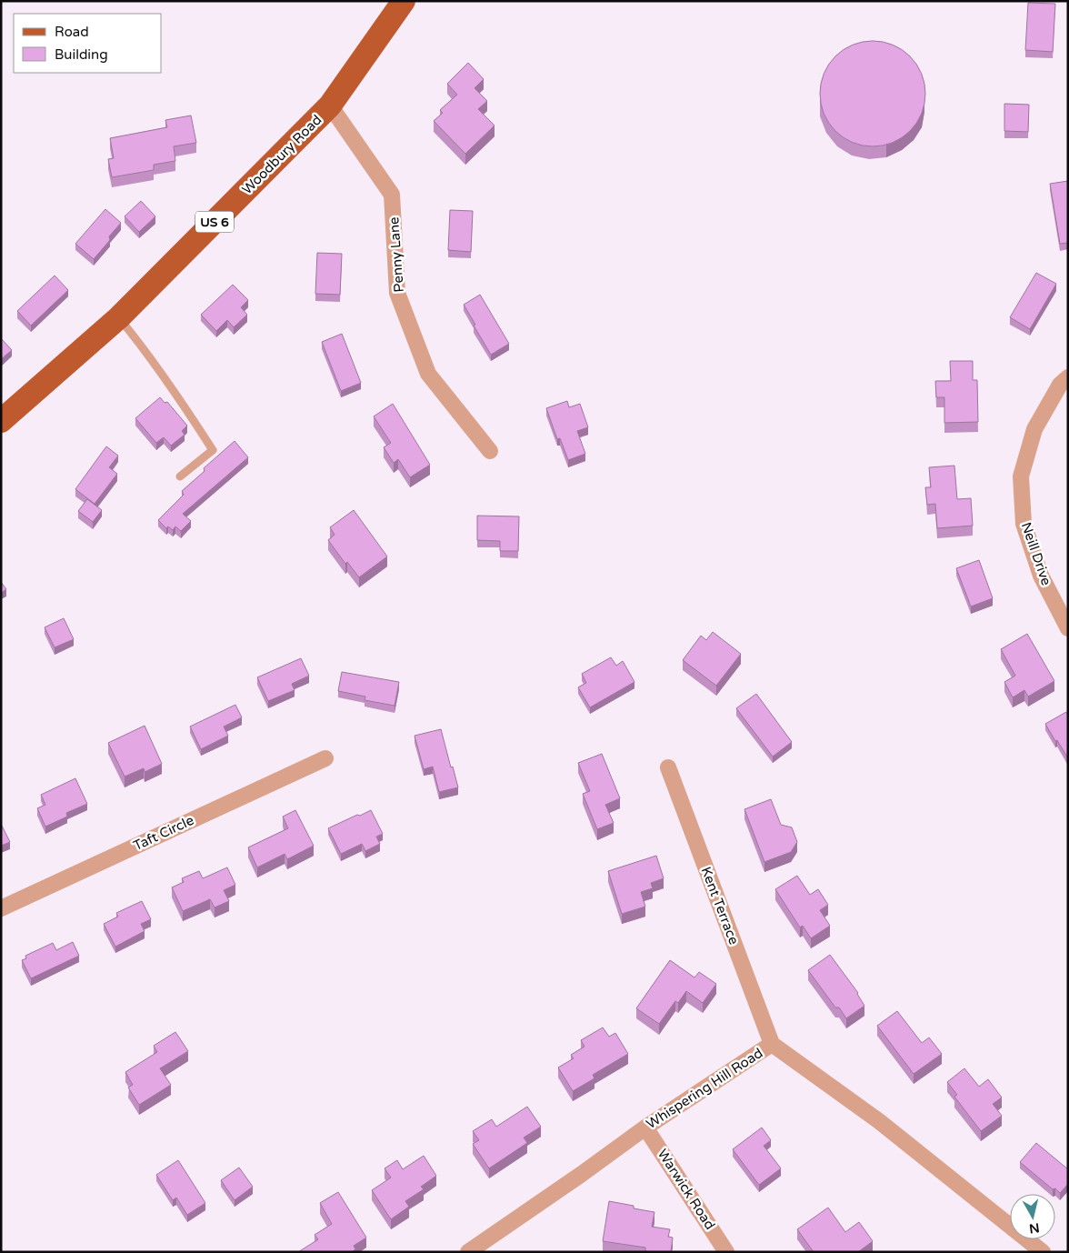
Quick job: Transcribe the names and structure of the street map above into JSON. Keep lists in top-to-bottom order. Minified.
{"streets":{"main road":["Woodbury Road","US 6"],"street":["Penny Lane","Neill Drive","Taft Circle","Kent Terrace","Whispering Hill Road","Warwick Road"]},"crossings":[["Woodbury Road","Penny Lane"],["Kent Terrace","Whispering Hill Road"],["Whispering Hill Road","Warwick Road"]],"legend":["Road","Building"],"north":"bottom"}
